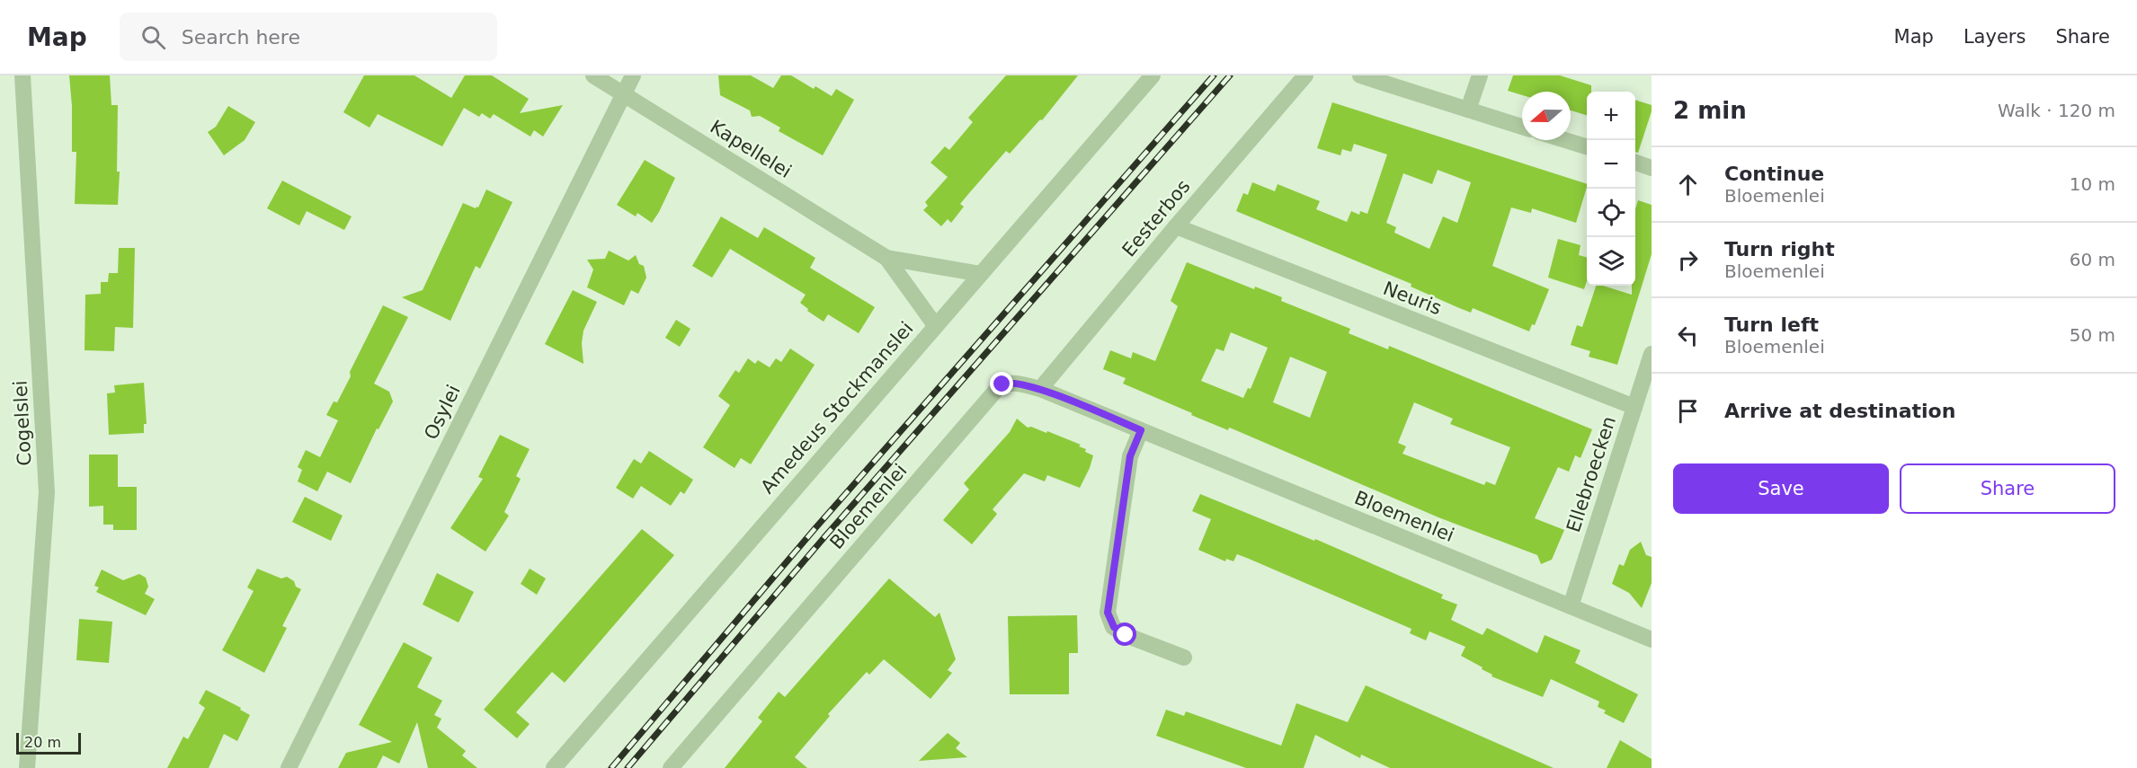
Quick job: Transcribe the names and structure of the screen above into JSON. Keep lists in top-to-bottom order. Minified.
{"streets":{"street":["Kapellelei","Eesterbos","Neuris","Amedeus Stockmanslei","Osylei","Cogelslei","Ellebroecken","Bloemenlei"]},"crossings":[["Kapellelei","Amedeus Stockmanslei"],["Kapellelei","Osylei"],["Eesterbos","Neuris"],["Eesterbos","Bloemenlei"],["Neuris","Ellebroecken"],["Ellebroecken","Bloemenlei"]],"scale_bar":"20 m","north":"left","page":{"header":"Map","search":"Search here","nav":["Map","Layers","Share"],"heading":["2 min","Walk · 120 m"],"map_buttons":["+","−"],"list":[["Continue","Bloemenlei","10 m"],["Turn right","Bloemenlei","60 m"],["Turn left","Bloemenlei","50 m"],"Arrive at destination"],"buttons":["Save","Share"],"scale":"20 m"}}
